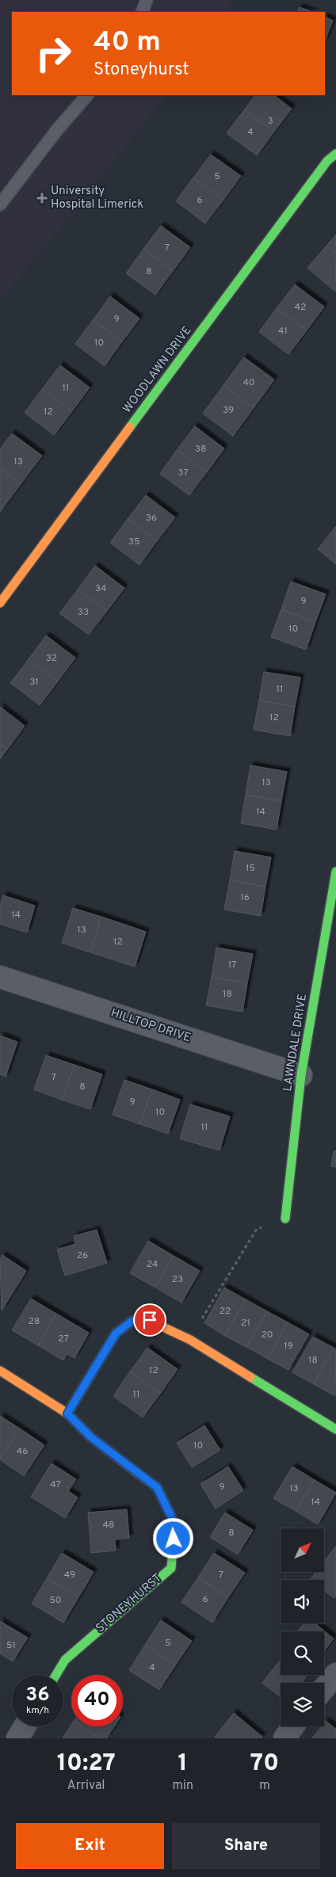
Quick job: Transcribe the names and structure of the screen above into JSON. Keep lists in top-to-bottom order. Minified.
{"streets":{"street":["WOODLAWN DRIVE","HILLTOP DRIVE","LAWNDALE DRIVE","STONEYHURST"]},"crossings":[["HILLTOP DRIVE","LAWNDALE DRIVE"]],"places":{"health":["University Hospital Limerick"]},"house_numbers":["3","4","5","6","7","8","42","9","41","10","40","11","39","12","38","13","37","36","35","34","9","33","10","32","31","11","12","13","14","15","16","14","13","12","17","18","7","8","9","10","11","26","24","23","22","28","21","20","27","19","18","12","11","10","46","47","9","13","14","48","8","49","7","6","50","5","51","4"],"north":"top right","page":{"turn":["40 m","Stoneyhurst"],"speed":"36 km/h","limit":"40","eta":["10:27","Arrival","1","min","70","m"],"buttons":["Exit","Share"]}}
